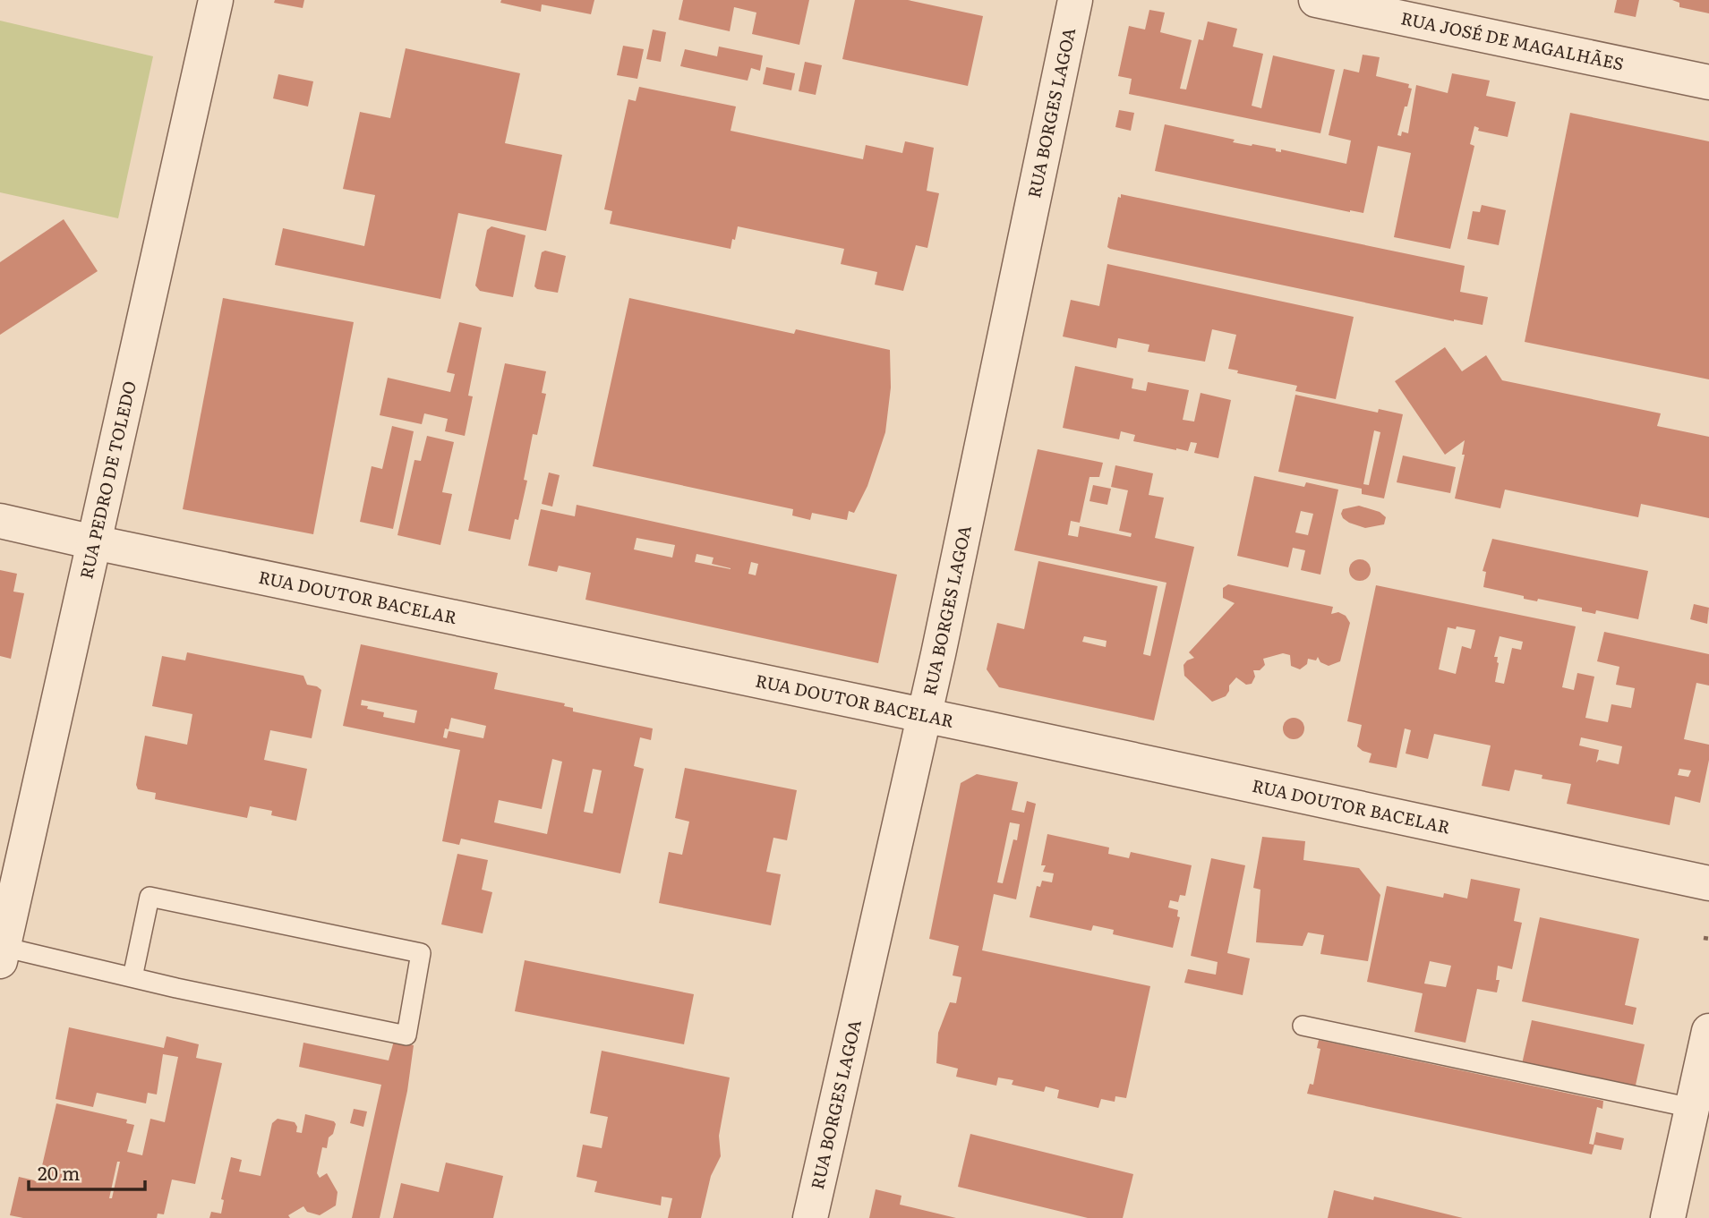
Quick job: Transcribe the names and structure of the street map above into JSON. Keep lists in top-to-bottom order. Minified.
{"streets":{"street":["RUA JOSÉ DE MAGALHÃES","RUA BORGES LAGOA","RUA PEDRO DE TOLEDO","RUA DOUTOR BACELAR"]},"crossings":[["RUA BORGES LAGOA","RUA DOUTOR BACELAR"],["RUA PEDRO DE TOLEDO","RUA DOUTOR BACELAR"]],"scale_bar":"20 m"}
